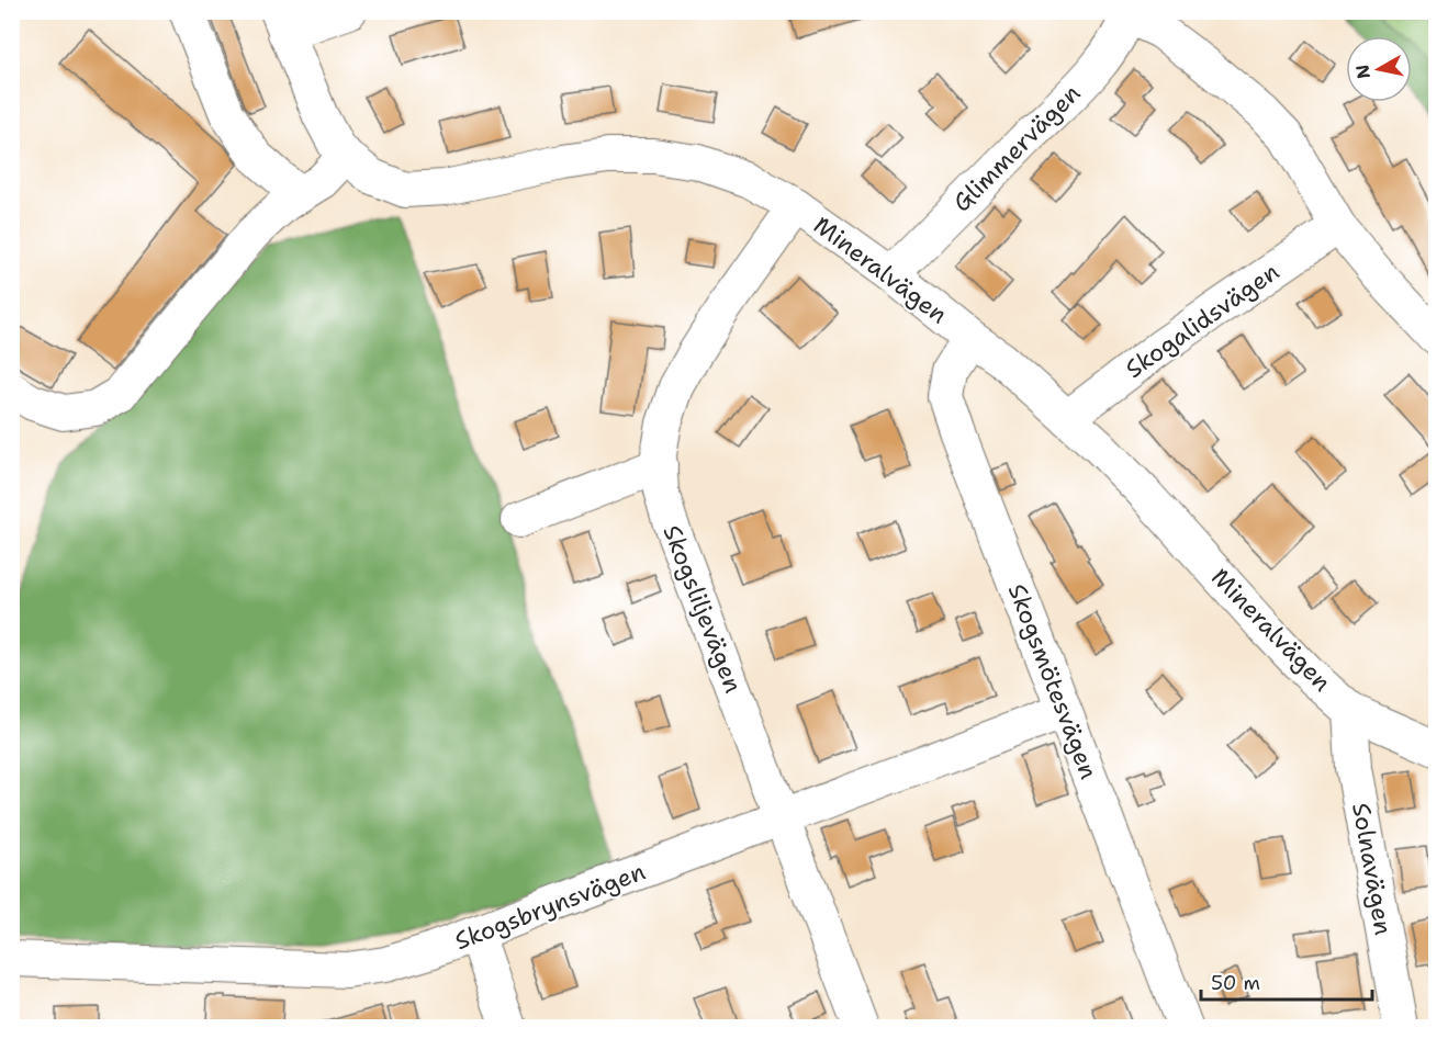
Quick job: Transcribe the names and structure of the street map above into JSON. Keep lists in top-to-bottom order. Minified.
{"streets":{"street":["Glimmervägen","Mineralvägen","Skogalidsvägen","Skogsliljevägen","Skogsmötesvägen","Solnavägen","Skogsbrynsvägen"]},"crossings":[["Glimmervägen","Mineralvägen"],["Mineralvägen","Skogalidsvägen"],["Mineralvägen","Skogsliljevägen"],["Mineralvägen","Skogsmötesvägen"],["Mineralvägen","Solnavägen"],["Skogsliljevägen","Skogsbrynsvägen"],["Skogsmötesvägen","Skogsbrynsvägen"]],"scale_bar":"50 m","north":"left"}
